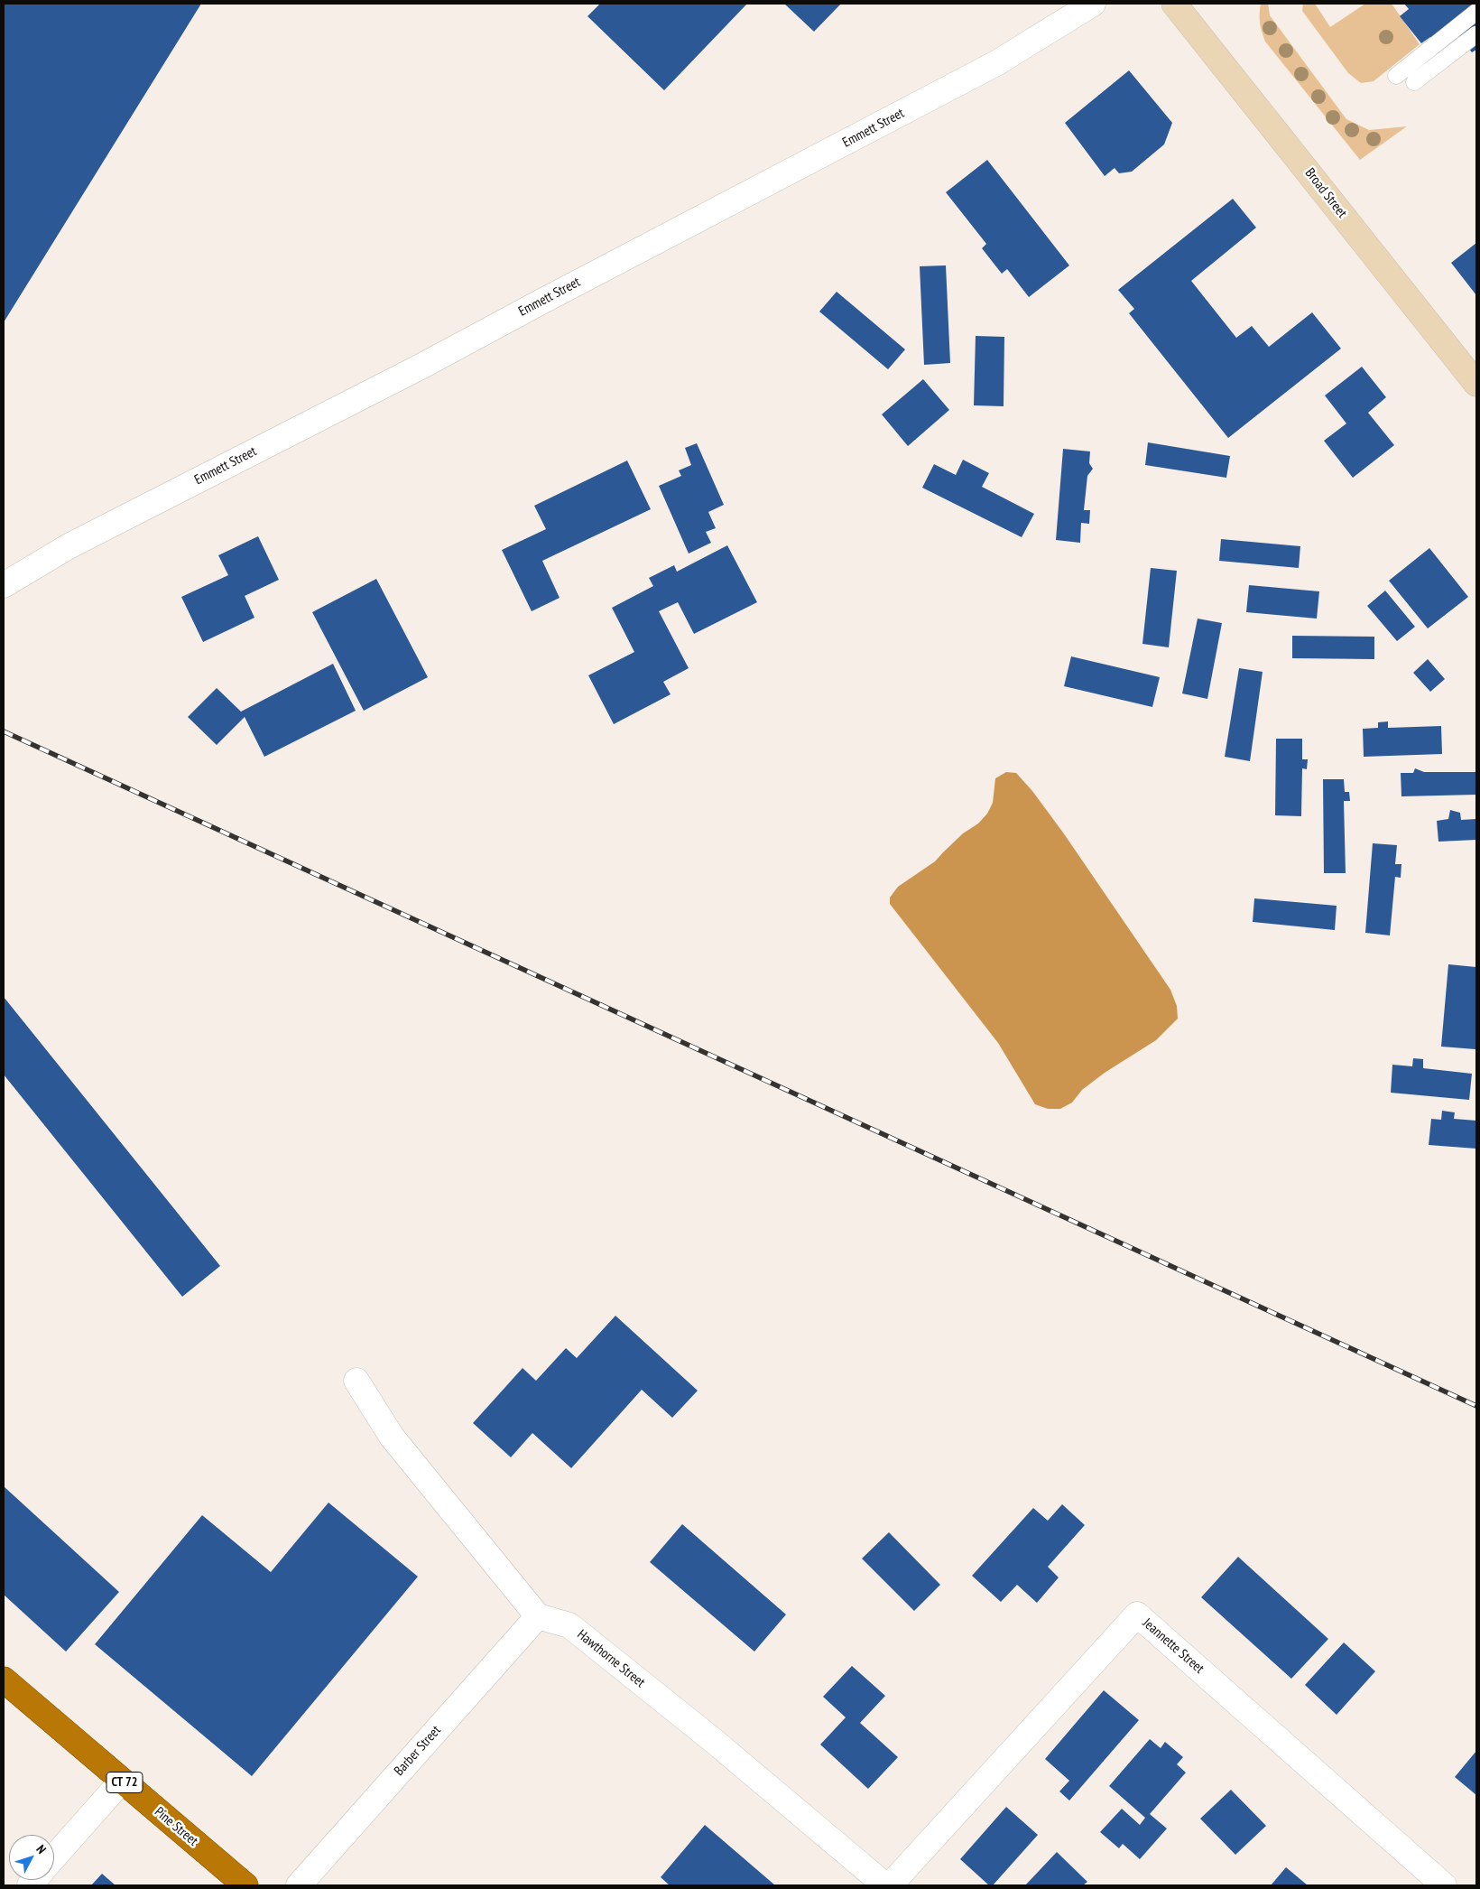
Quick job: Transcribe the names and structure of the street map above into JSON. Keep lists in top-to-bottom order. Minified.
{"streets":{"highway":["CT 72","Pine Street"],"main road":["Broad Street"],"street":["Emmett Street","Jeannette Street","Hawthorne Street","Barber Street"]},"crossings":[["Hawthorne Street","Barber Street"]],"north":"top right"}
